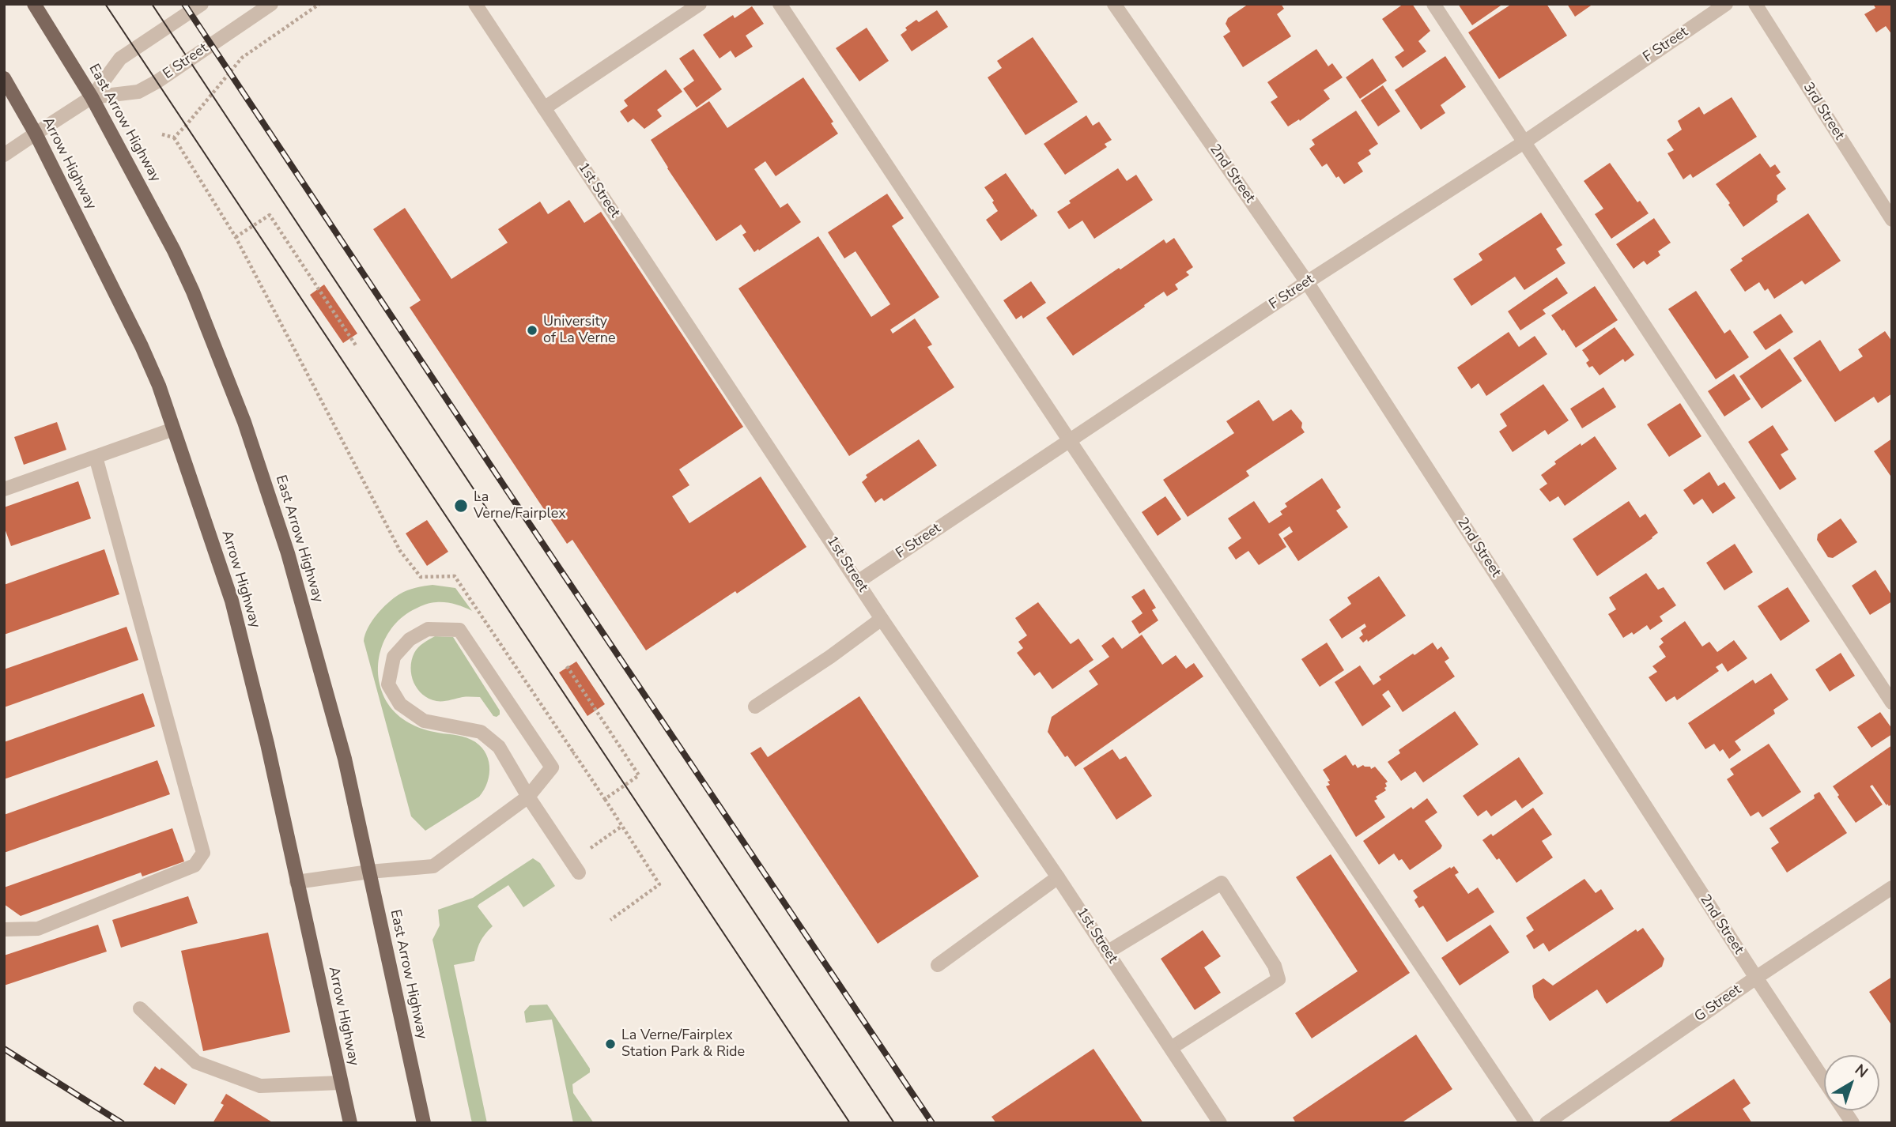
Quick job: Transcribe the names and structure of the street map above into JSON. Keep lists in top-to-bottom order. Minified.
{"streets":{"main road":["East Arrow Highway","Arrow Highway"],"street":["F Street","E Street","3rd Street","2nd Street","1st Street","G Street"]},"crossings":[["F Street","2nd Street"],["F Street","1st Street"],["E Street","East Arrow Highway"],["E Street","Arrow Highway"],["2nd Street","G Street"]],"places":["University of La Verne","La Verne/Fairplex","La Verne/Fairplex Station Park & Ride"],"north":"top right"}
